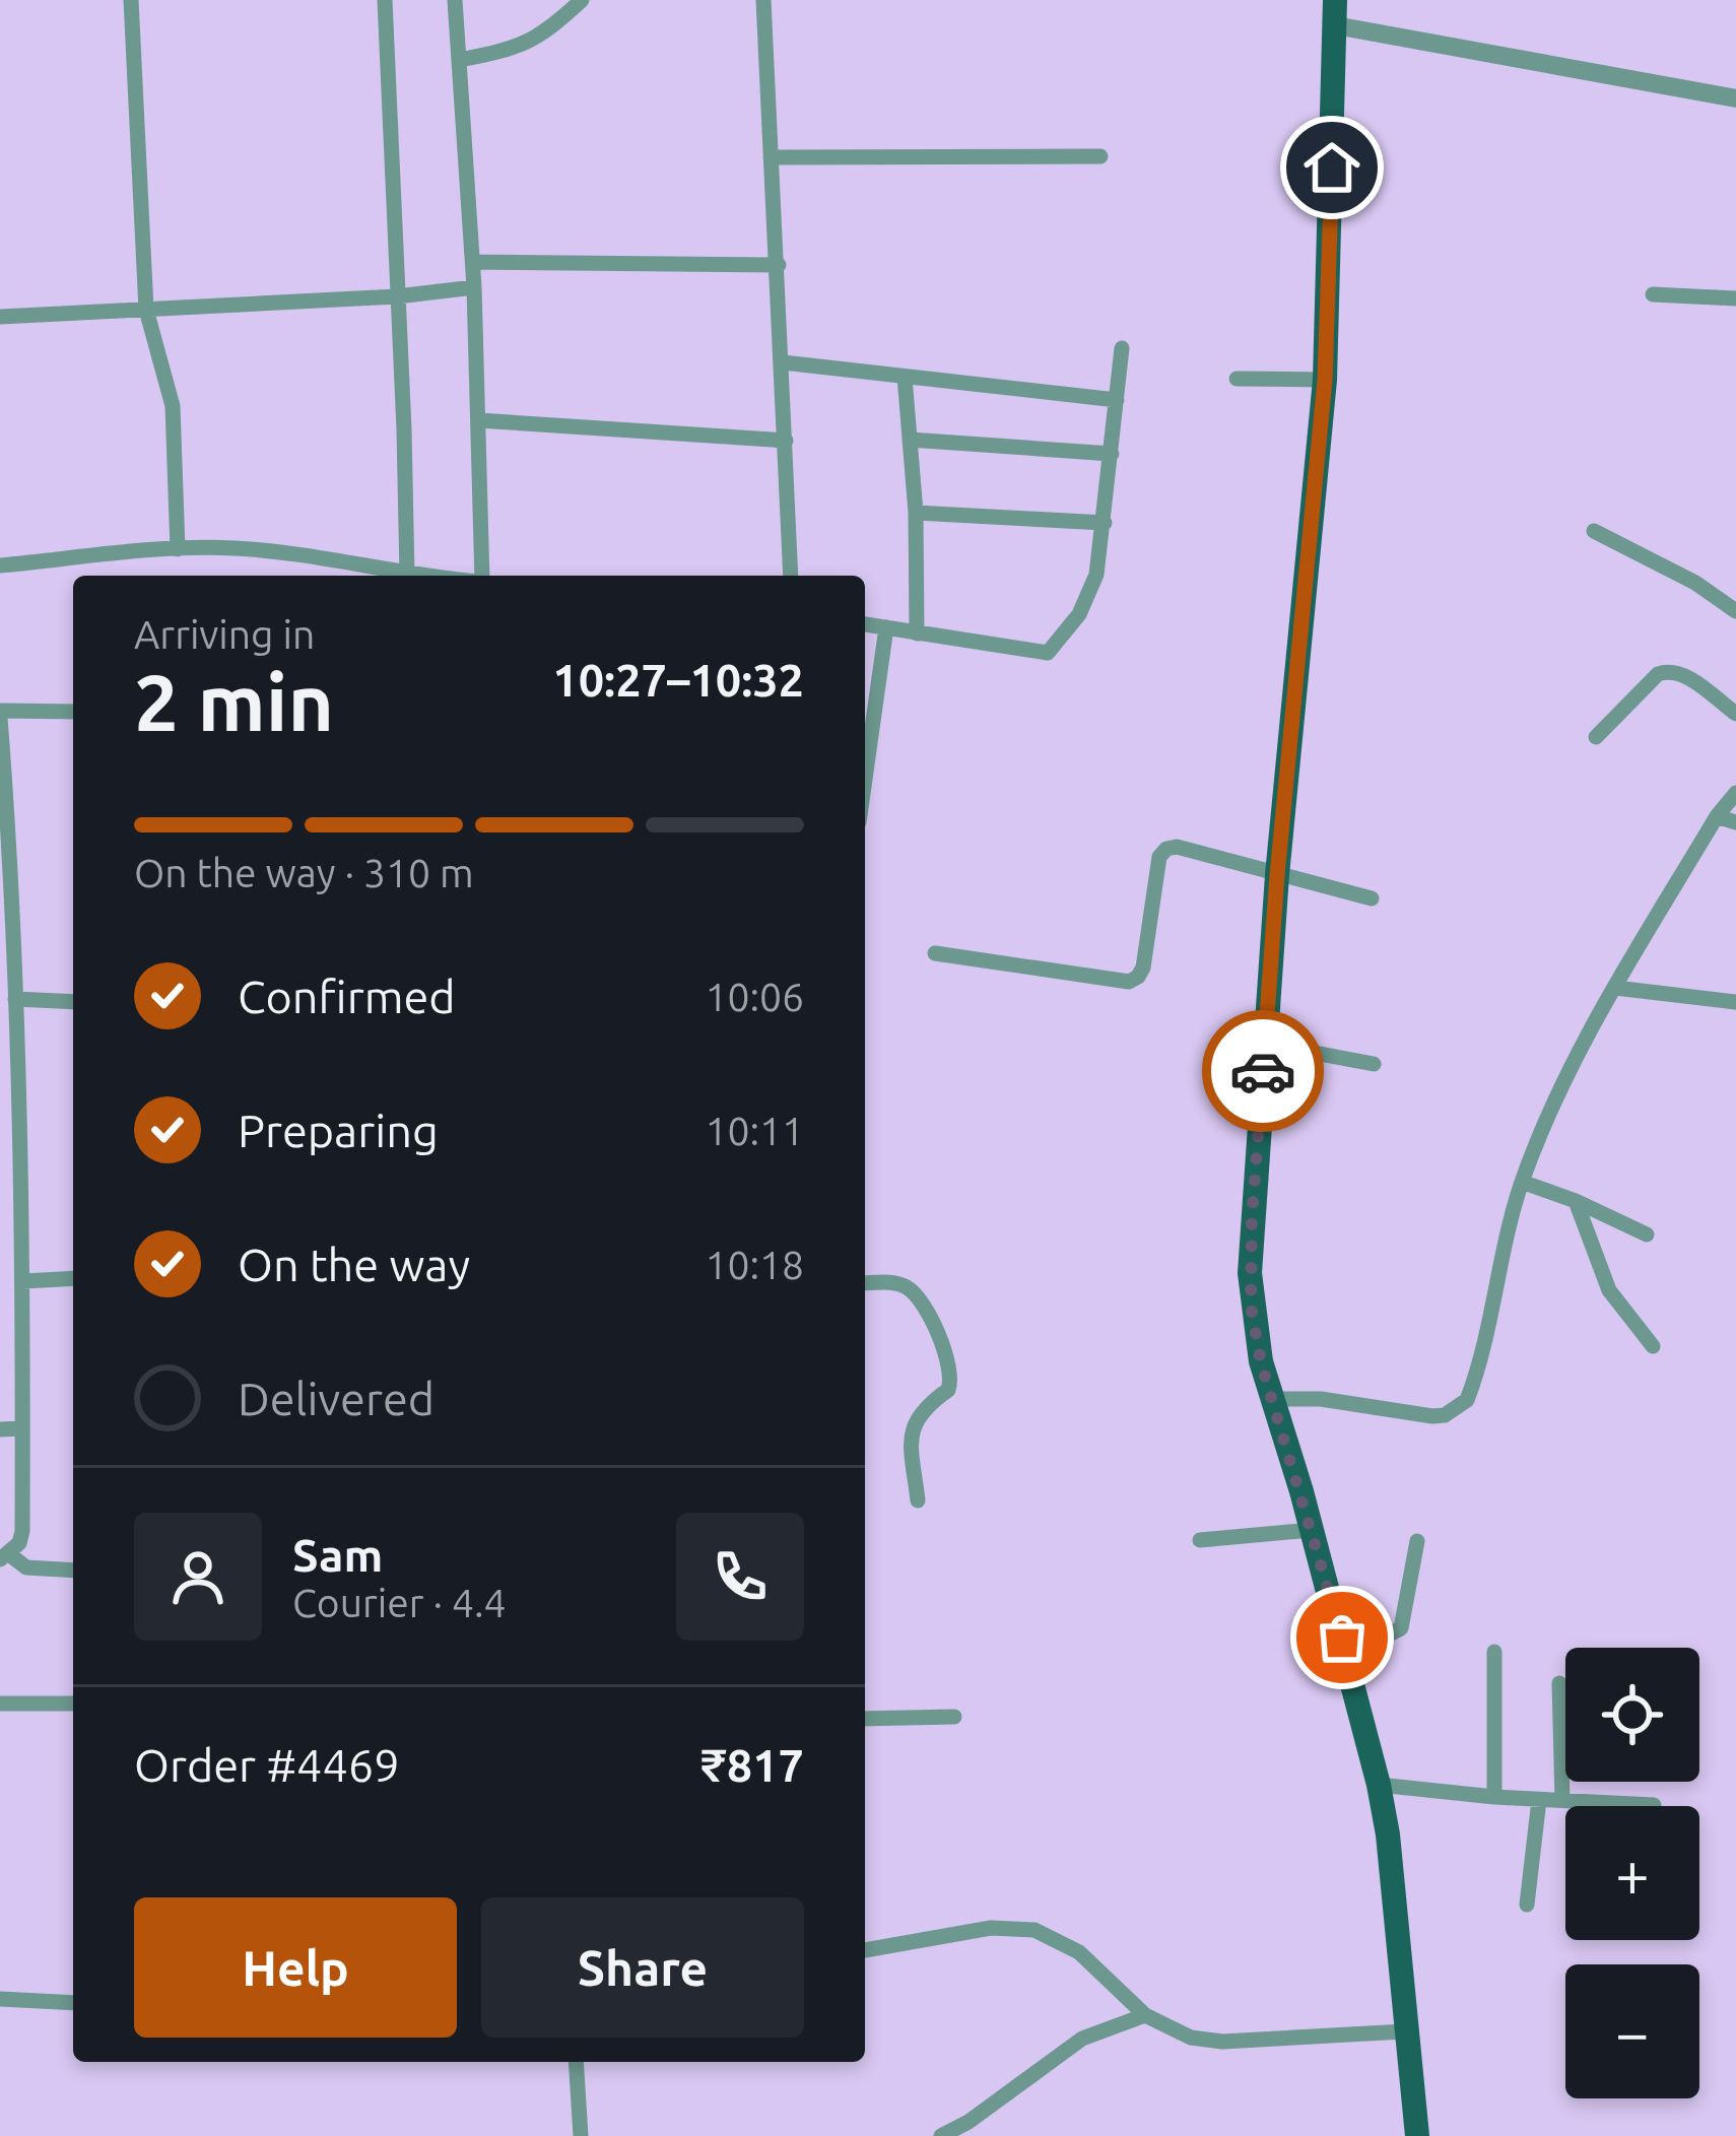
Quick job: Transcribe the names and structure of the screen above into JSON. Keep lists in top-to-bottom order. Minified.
{"page":{"heading":["2 min","Arriving in","10:27–10:32"],"panel":["Sam","Courier · 4.4","Order #4469","₹817"],"bar":"On the way · 310 m","list":[["Confirmed","10:06"],["Preparing","10:11"],["On the way","10:18"],"Delivered"],"map_buttons":["+","−"],"buttons":["Help","Share"]}}
